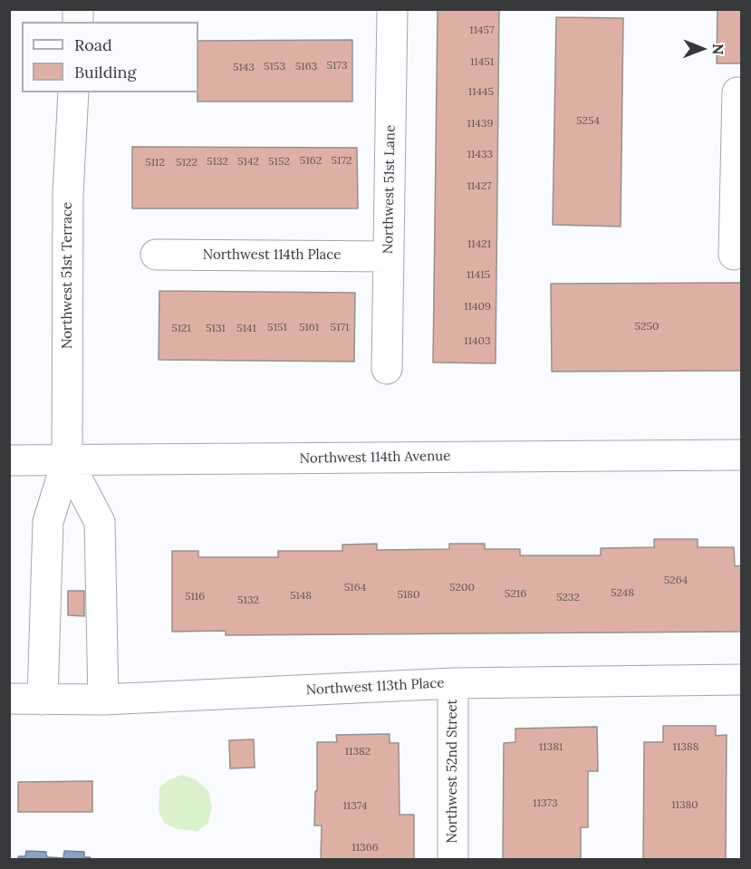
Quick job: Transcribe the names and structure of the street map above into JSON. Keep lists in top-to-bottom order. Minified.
{"streets":{"street":["Northwest 51st Lane","Northwest 114th Place","Northwest 51st Terrace","Northwest 114th Avenue","Northwest 113th Place","Northwest 52nd Street"]},"crossings":[["Northwest 51st Lane","Northwest 114th Place"],["Northwest 51st Terrace","Northwest 114th Avenue"],["Northwest 51st Terrace","Northwest 113th Place"],["Northwest 113th Place","Northwest 52nd Street"]],"house_numbers":["11457","11451","5173","5153","5163","5143","11445","5254","11439","11433","5162","5172","5132","5142","5152","5112","5122","11427","11421","11415","11409","5250","5151","5161","5171","5121","5131","5141","11403","5264","5164","5200","5248","5216","5180","5148","5116","5232","5132","11381","11388","11382","11373","11380","11374","11366"],"legend":["Road","Building"],"north":"right"}
